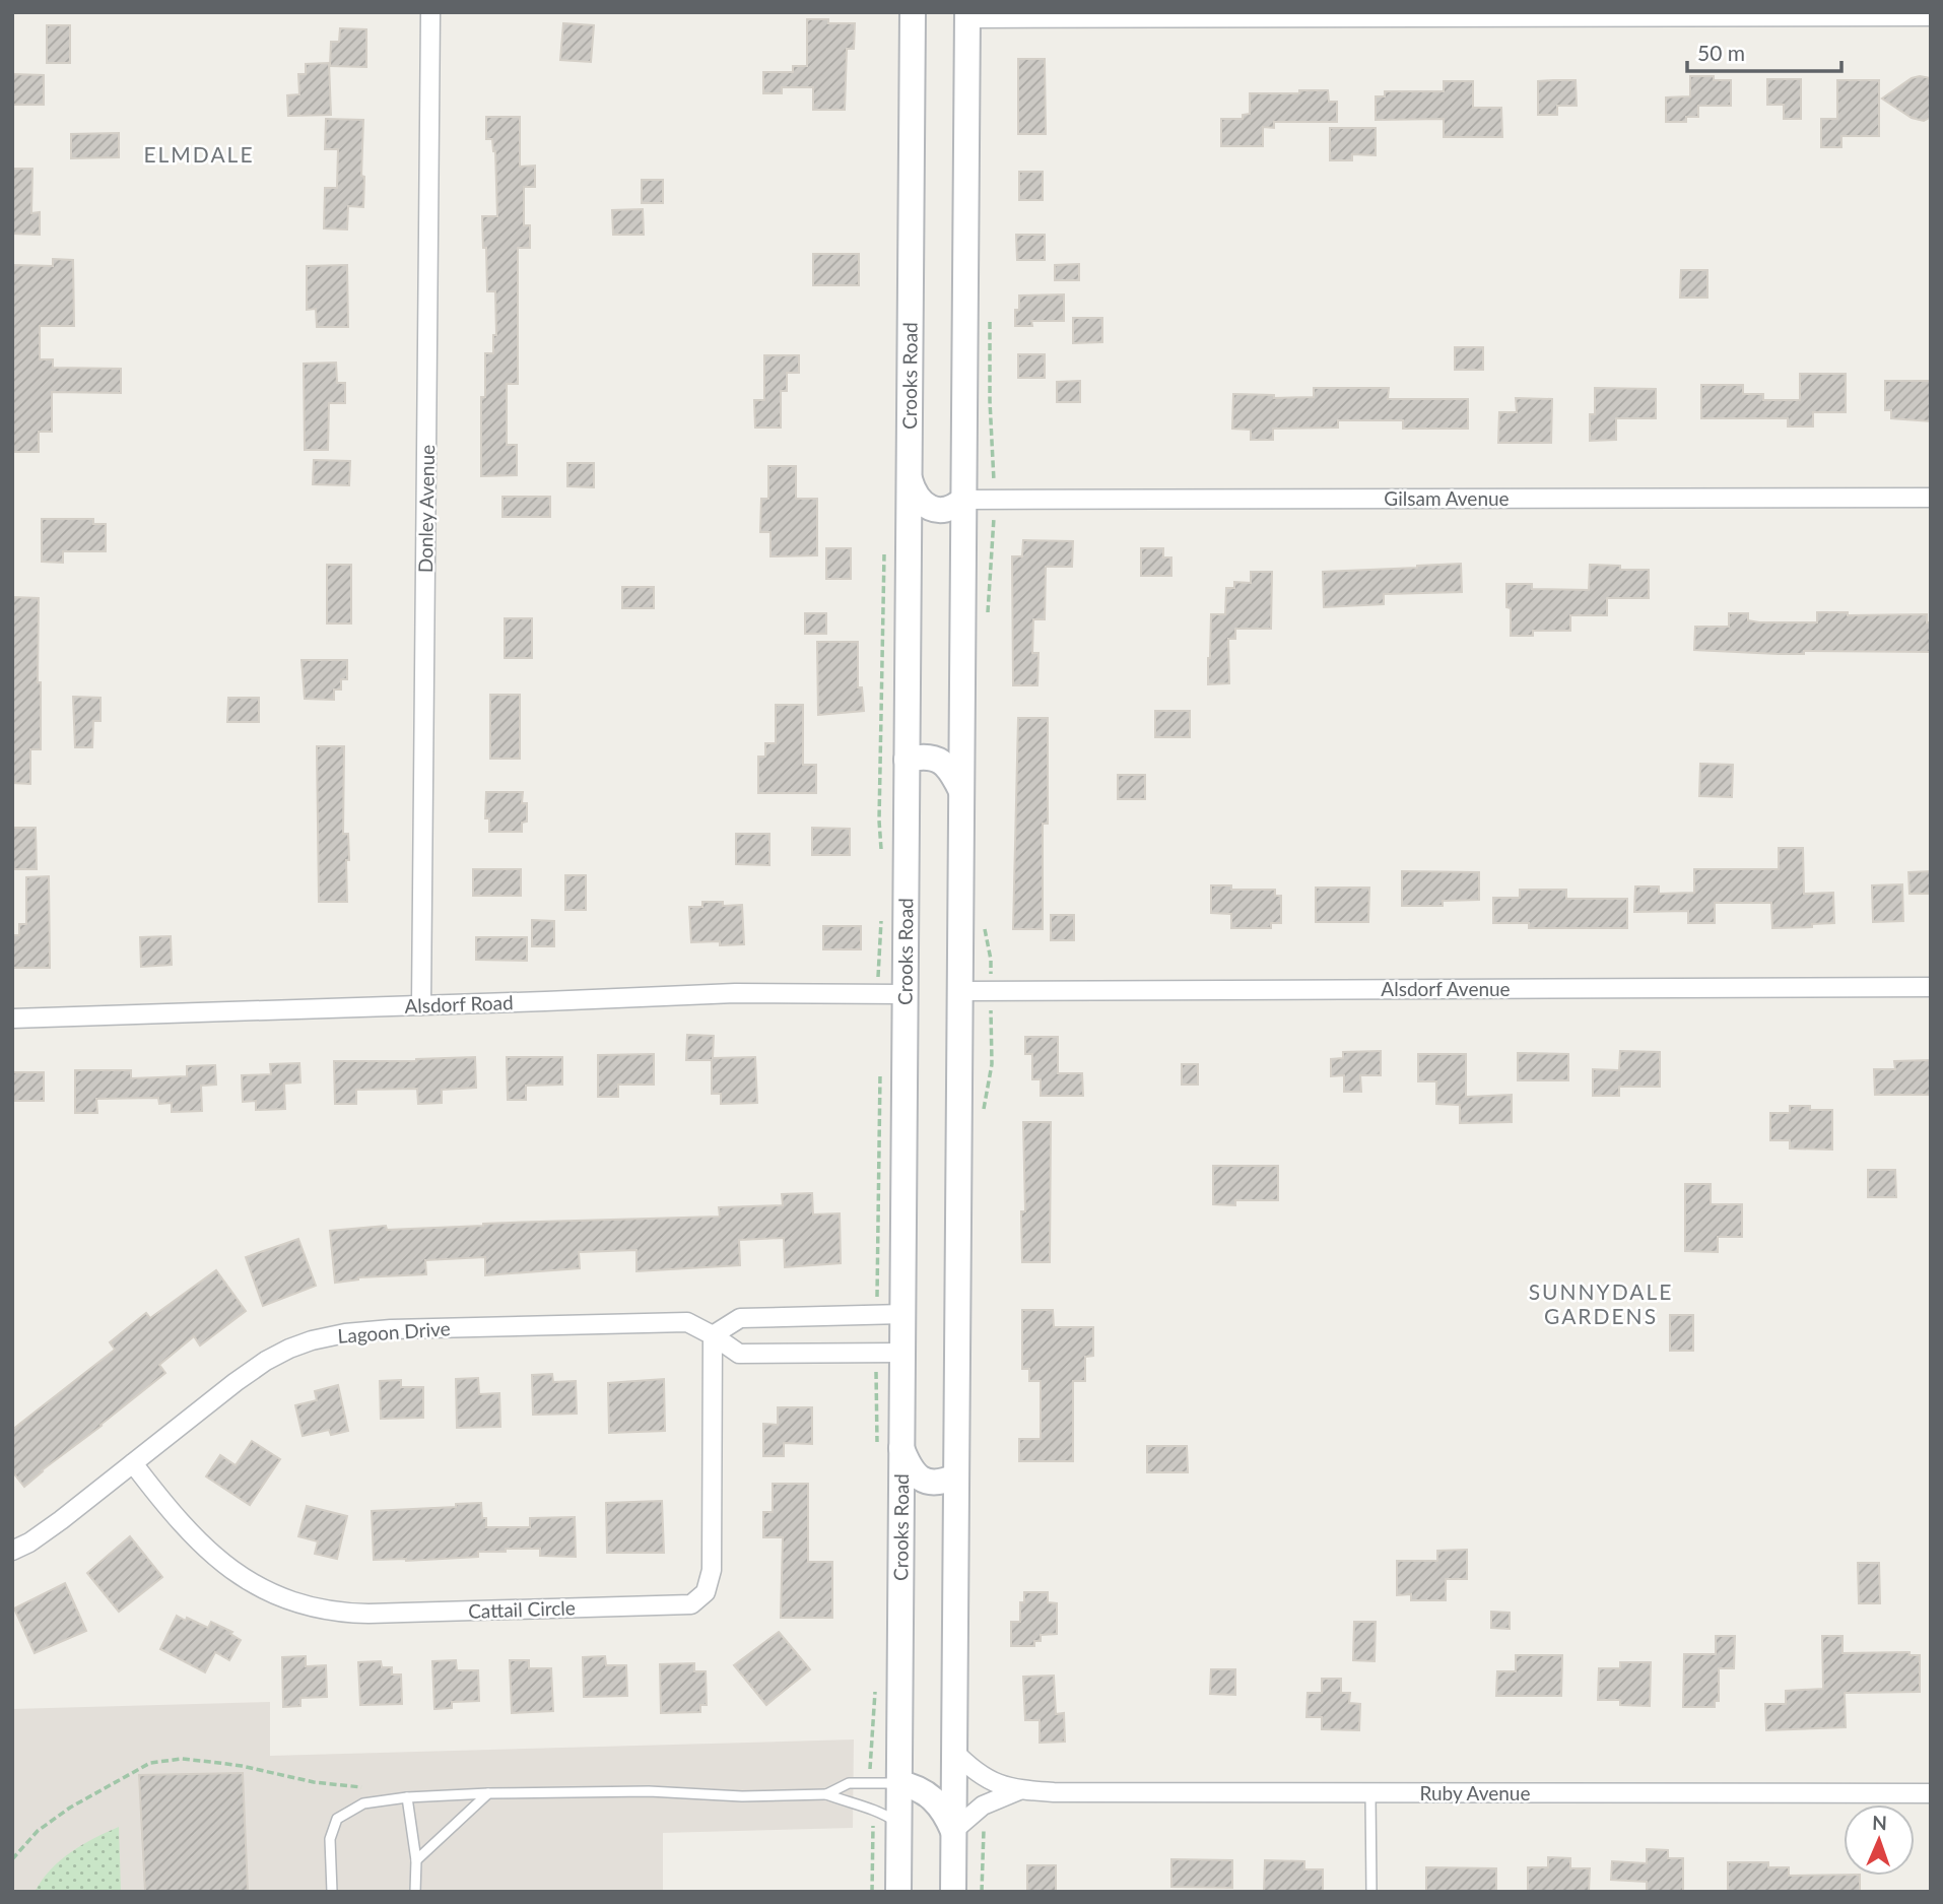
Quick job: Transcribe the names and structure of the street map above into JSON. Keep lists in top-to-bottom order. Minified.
{"streets":{"main road":["Crooks Road"],"street":["Gilsam Avenue","Donley Avenue","Alsdorf Avenue","Alsdorf Road","Lagoon Drive","Cattail Circle","Ruby Avenue"]},"crossings":[["Crooks Road","Alsdorf Road"],["Crooks Road","Lagoon Drive"],["Donley Avenue","Alsdorf Road"],["Lagoon Drive","Cattail Circle"]],"districts":["ELMDALE","SUNNYDALE GARDENS"],"scale_bar":"50 m","north":"top"}
